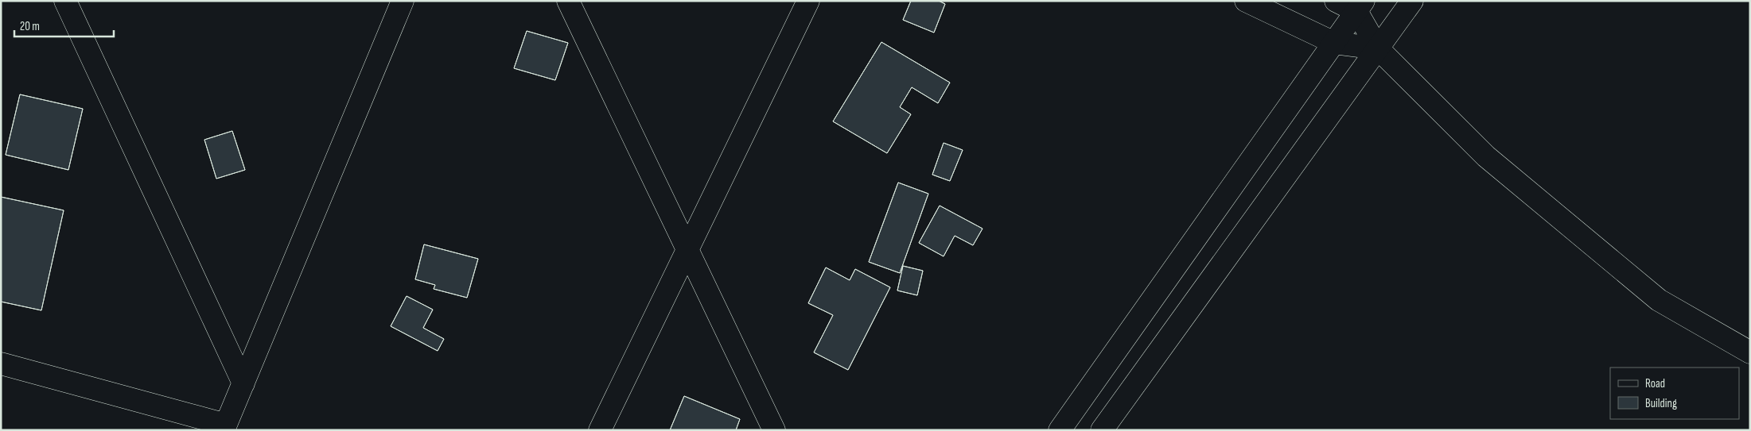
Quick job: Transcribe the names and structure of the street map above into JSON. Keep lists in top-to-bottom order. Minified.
{"legend":["Road","Building"],"scale_bar":"20 m"}
